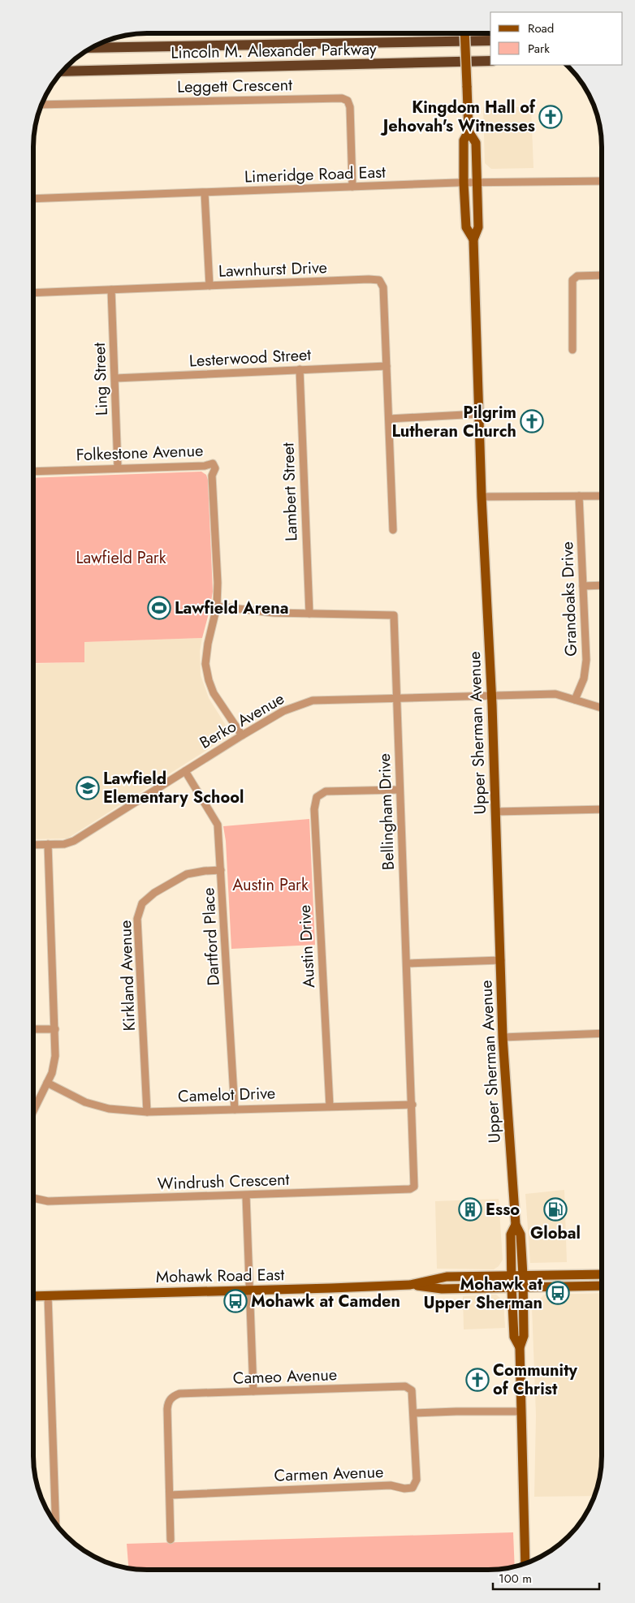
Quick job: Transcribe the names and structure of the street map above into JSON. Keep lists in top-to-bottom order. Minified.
{"streets":{"highway":["Lincoln M. Alexander Parkway"],"main road":["Upper Sherman Avenue","Mohawk Road East"],"street":["Leggett Crescent","Limeridge Road East","Lawnhurst Drive","Lesterwood Street","Ling Street","Folkestone Avenue","Lambert Street","Grandoaks Drive","Berko Avenue","Bellingham Drive","Dartford Place","Austin Drive","Kirkland Avenue","Camelot Drive","Windrush Crescent","Cameo Avenue","Carmen Avenue"]},"crossings":[["Leggett Crescent","Limeridge Road East"],["Limeridge Road East","Upper Sherman Avenue"],["Lawnhurst Drive","Lesterwood Street"],["Lawnhurst Drive","Ling Street"],["Lesterwood Street","Ling Street"],["Lesterwood Street","Lambert Street"],["Ling Street","Folkestone Avenue"],["Folkestone Avenue","Berko Avenue"],["Folkestone Avenue","Bellingham Drive"],["Lambert Street","Bellingham Drive"],["Grandoaks Drive","Berko Avenue"],["Berko Avenue","Upper Sherman Avenue"],["Berko Avenue","Bellingham Drive"],["Berko Avenue","Dartford Place"],["Upper Sherman Avenue","Mohawk Road East"],["Bellingham Drive","Austin Drive"],["Bellingham Drive","Camelot Drive"],["Bellingham Drive","Windrush Crescent"],["Dartford Place","Kirkland Avenue"],["Dartford Place","Camelot Drive"],["Austin Drive","Camelot Drive"],["Kirkland Avenue","Camelot Drive"],["Cameo Avenue","Carmen Avenue"]],"parks":["Lawfield Park","Austin Park"],"places":{"church":["Kingdom Hall of Jehovah's Witnesses","Pilgrim Lutheran Church","Community of Christ"],"sports":["Lawfield Arena"],"school or university":["Lawfield Elementary School"],"building":["Esso"],"fuel station":["Global"],"bus stop":["Mohawk at Upper Sherman","Mohawk at Camden"]},"legend":["Road","Park"],"scale_bar":"100 m"}
